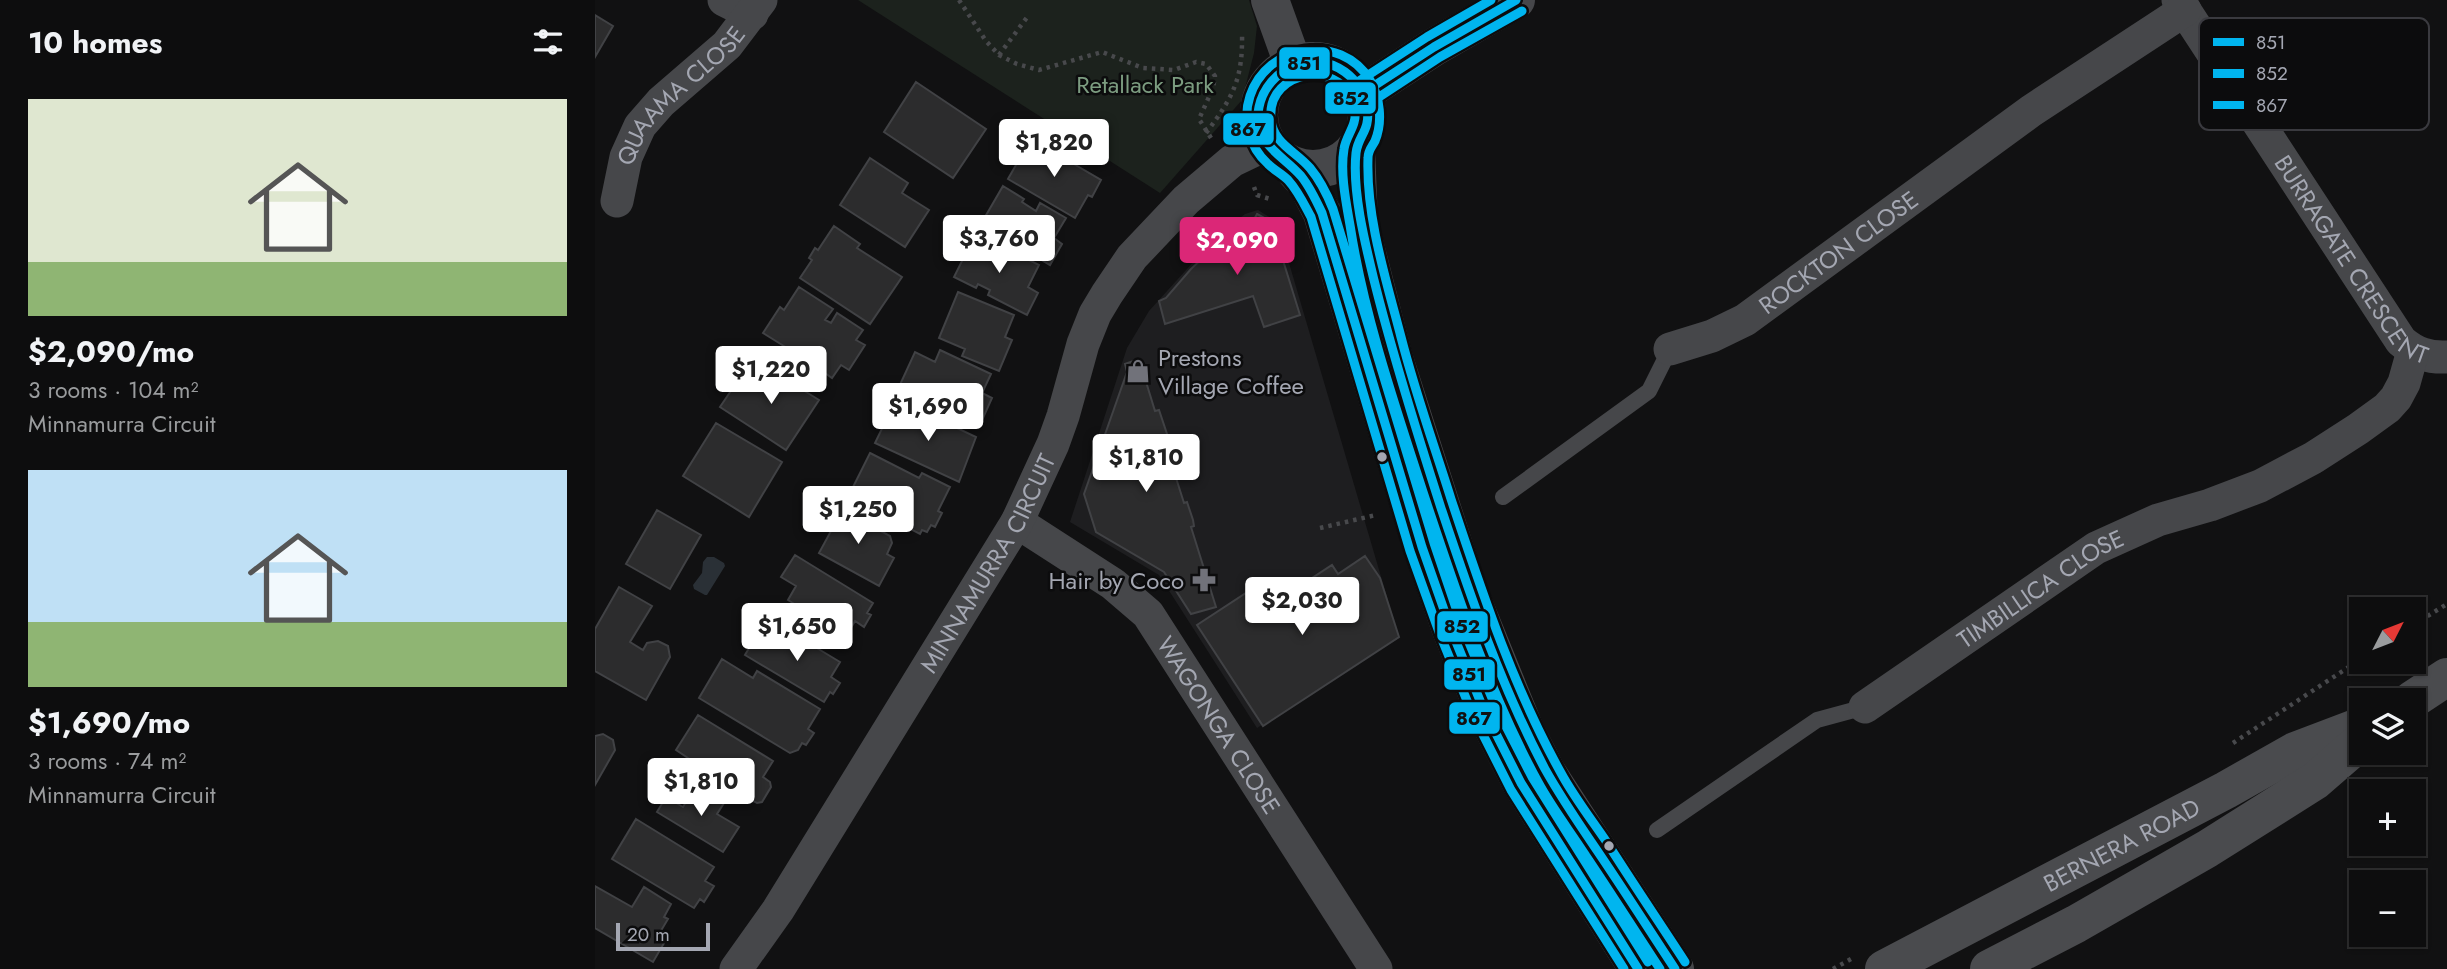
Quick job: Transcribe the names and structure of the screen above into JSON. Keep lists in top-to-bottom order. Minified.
{"streets":{"main road":["BERNERA ROAD"],"street":["QUAAMA CLOSE","BURRAGATE CRESCENT","ROCKTON CLOSE","MINNAMURRA CIRCUIT","TIMBILLICA CLOSE","WAGONGA CLOSE"]},"crossings":[["BURRAGATE CRESCENT","ROCKTON CLOSE"],["BURRAGATE CRESCENT","TIMBILLICA CLOSE"],["MINNAMURRA CIRCUIT","WAGONGA CLOSE"]],"parks":["Retallack Park"],"places":{"shop":["Prestons Village Coffee"],"pharmacy":["Hair by Coco"]},"lines":["transit line 851","transit line 867","transit line 852"],"legend":["851","852","867"],"scale_bar":"20 m","north":"top right","page":{"heading":"10 homes","list":[{"name":"$2,090/mo","note":"3 rooms · 104 m² · Minnamurra Circuit"},{"name":"$1,690/mo","note":"3 rooms · 74 m² · Minnamurra Circuit"}],"price":["$1,820","$3,760","$2,090","$1,220","$1,690","$1,810","$1,250","$2,030","$1,650","$1,810"],"map_buttons":["+","−"],"scale":"20 m"}}
